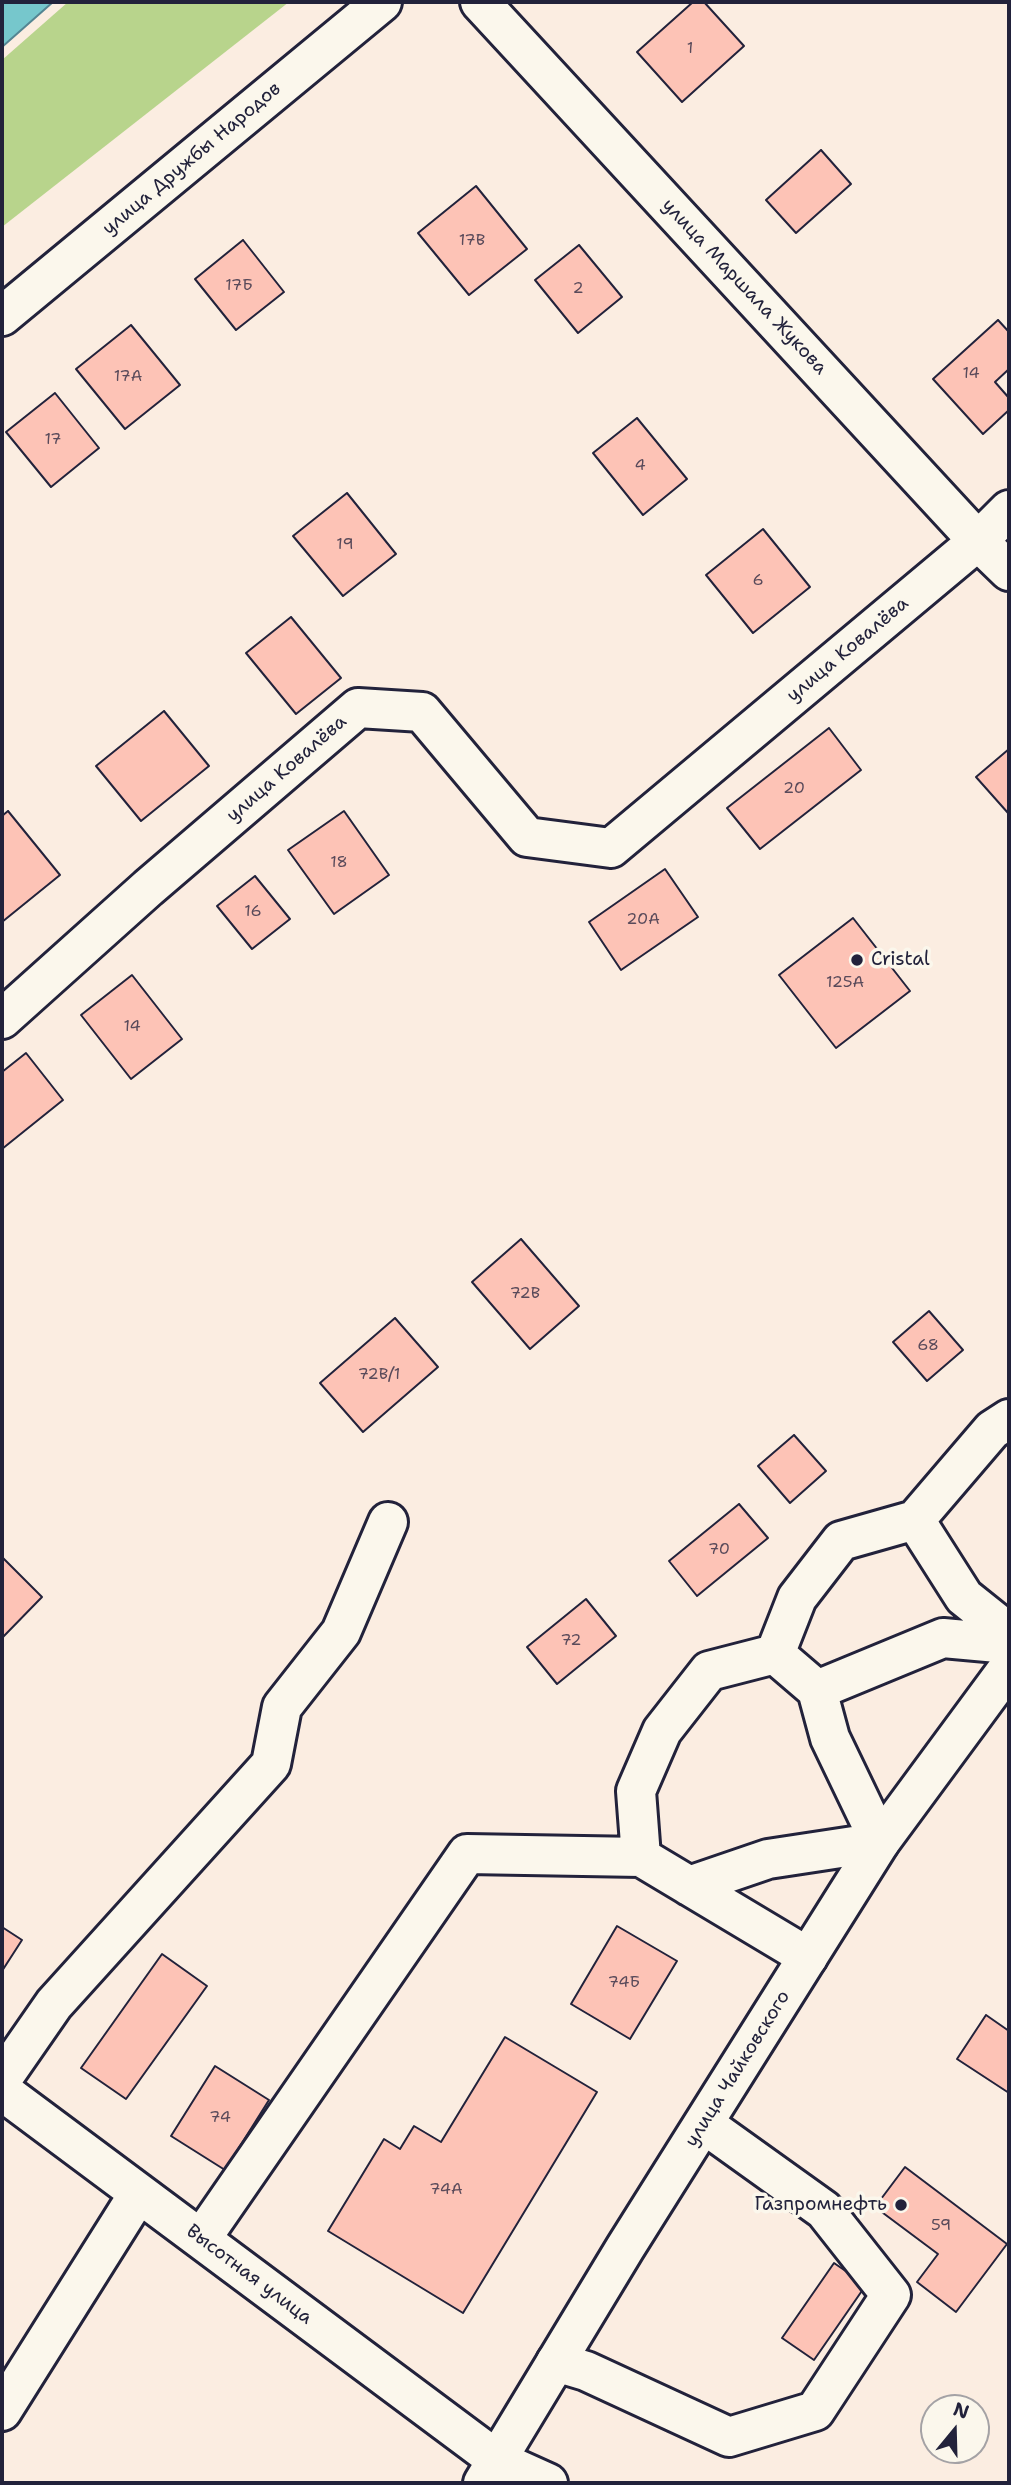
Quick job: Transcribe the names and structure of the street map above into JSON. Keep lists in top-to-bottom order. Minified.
{"streets":{"street":["улица Дружбы Народов","улица Маршала Жукова","улица Ковалёва","улица Чайковского","Высотная улица"]},"crossings":[["улица Маршала Жукова","улица Ковалёва"],["улица Чайковского","Высотная улица"]],"places":["Cristal","Газпромнефть"],"house_numbers":["1","17В","17Б","2","14","17А","17","4","19","6","20","18","16","20А","125А","14","72В","68","72В/1","70","72","74Б","74","74А","59"],"north":"top"}
